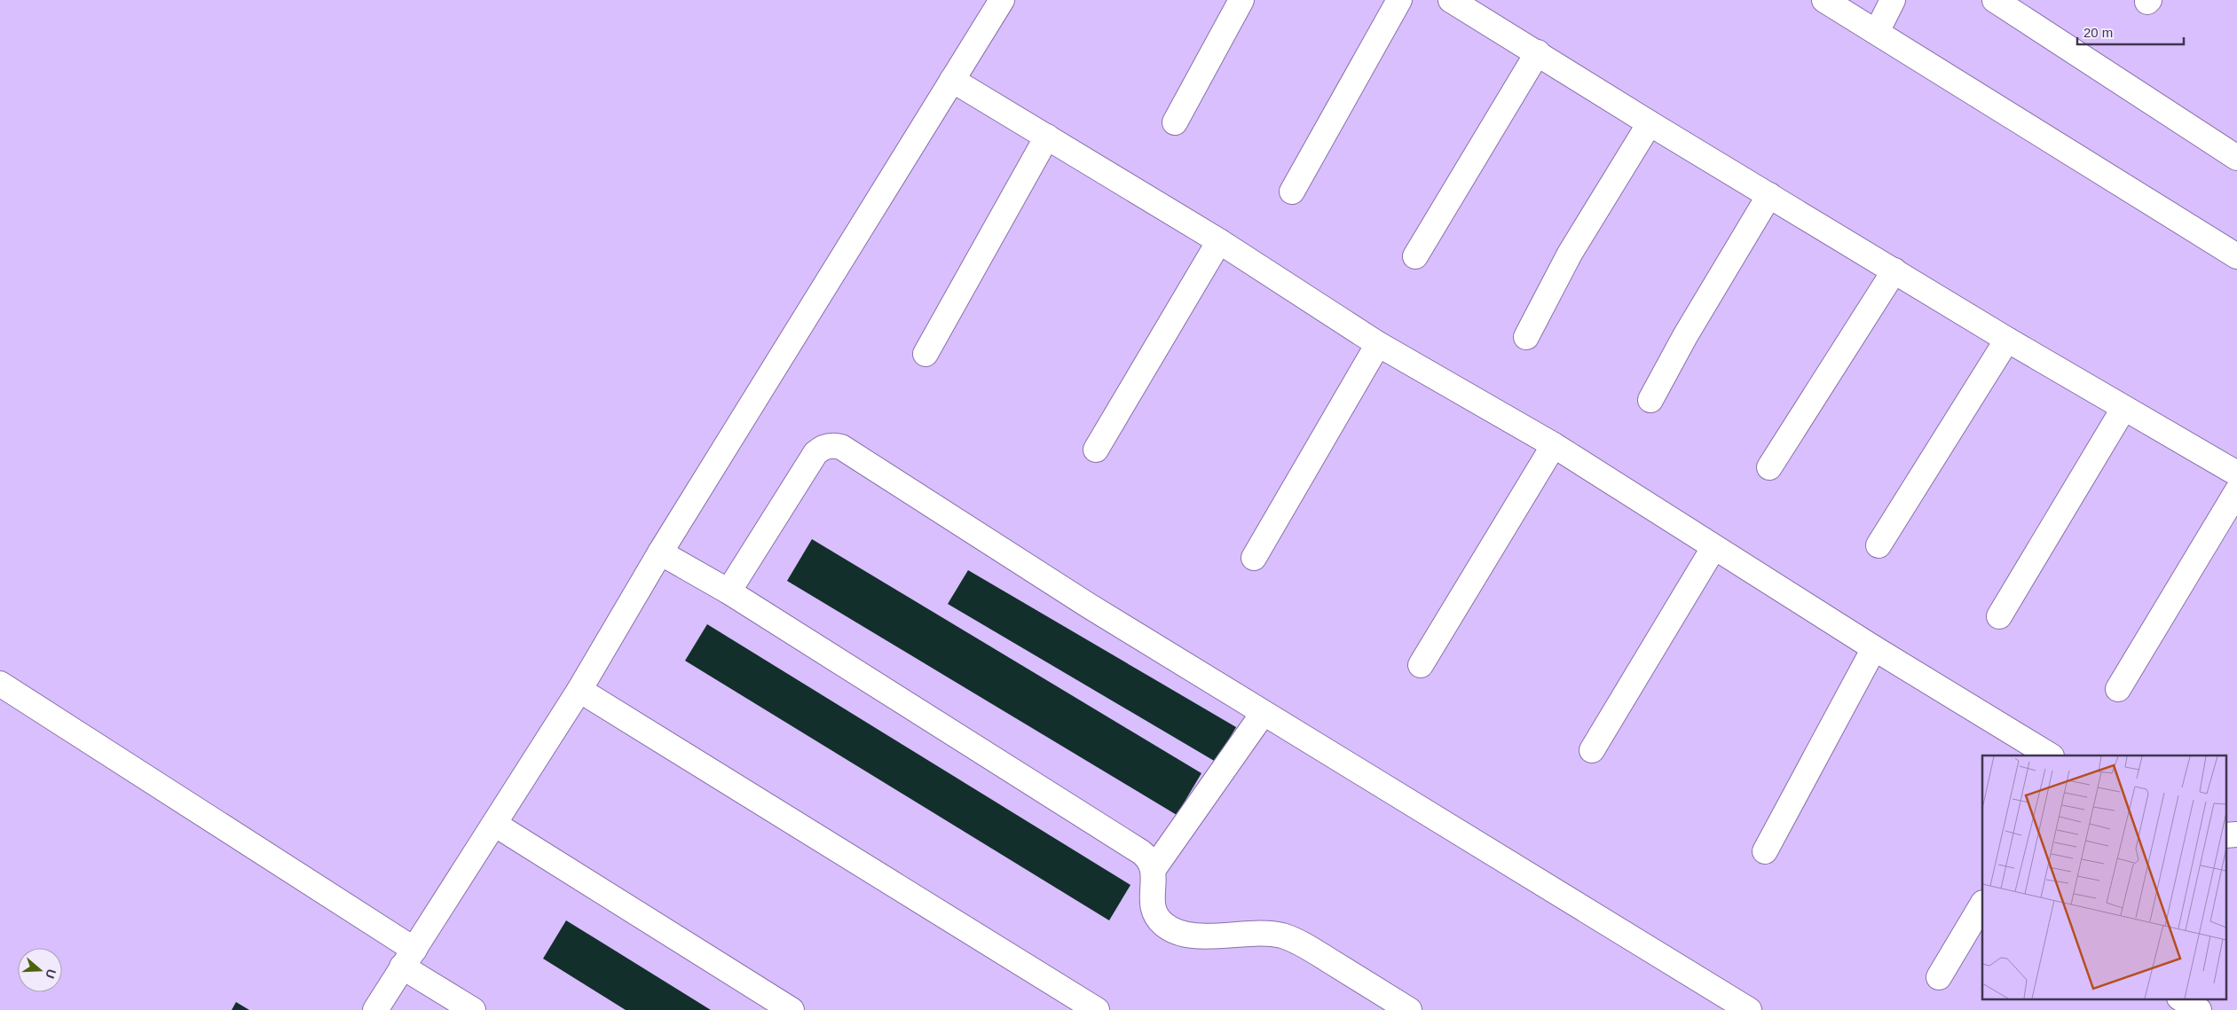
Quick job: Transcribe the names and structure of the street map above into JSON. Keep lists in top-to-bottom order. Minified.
{"scale_bar":"20 m","north":"right"}
